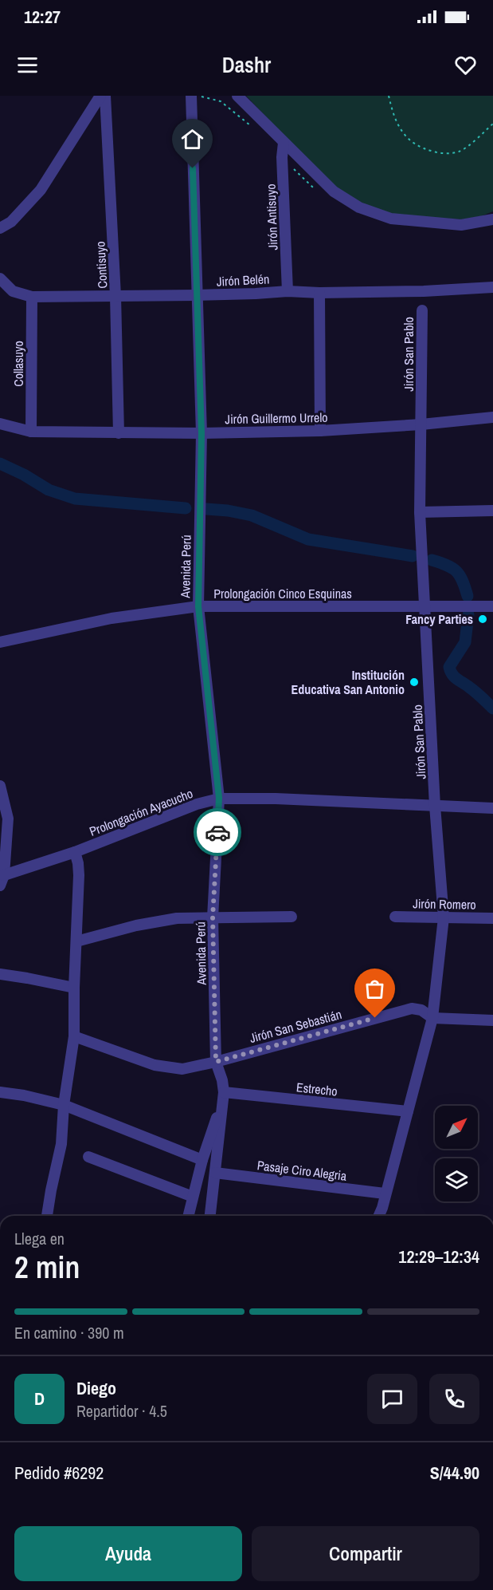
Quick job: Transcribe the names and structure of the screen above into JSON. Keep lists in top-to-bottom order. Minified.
{"streets":{"street":["Jirón Antisuyo","Contisuyo","Jirón Belén","Jirón San Pablo","Collasuyo","Jirón Guillermo Urrelo","Avenida Perú","Prolongación Cinco Esquinas","Prolongación Ayacucho","Jirón Romero","Jirón San Sebastián","Estrecho","Pasaje Ciro Alegria"]},"crossings":[["Jirón Antisuyo","Jirón Belén"],["Contisuyo","Jirón Belén"],["Contisuyo","Jirón Guillermo Urrelo"],["Jirón Belén","Collasuyo"],["Jirón Belén","Avenida Perú"],["Jirón San Pablo","Jirón Guillermo Urrelo"],["Jirón San Pablo","Prolongación Cinco Esquinas"],["Jirón San Pablo","Prolongación Ayacucho"],["Jirón San Pablo","Jirón Romero"],["Jirón San Pablo","Jirón San Sebastián"],["Jirón San Pablo","Estrecho"],["Jirón San Pablo","Pasaje Ciro Alegria"],["Collasuyo","Jirón Guillermo Urrelo"],["Jirón Guillermo Urrelo","Avenida Perú"],["Avenida Perú","Prolongación Cinco Esquinas"],["Avenida Perú","Prolongación Ayacucho"],["Avenida Perú","Jirón San Sebastián"],["Avenida Perú","Estrecho"],["Avenida Perú","Pasaje Ciro Alegria"]],"places":["Fancy Parties","Institución Educativa San Antonio"],"north":"top right","page":{"status":"12:27","header":"Dashr","heading":["2 min","Llega en","12:29–12:34"],"panel":["Diego","Repartidor · 4.5","Pedido #6292","S/44.90"],"bar":"En camino · 390 m","round":"D","buttons":["Ayuda","Compartir"]}}
